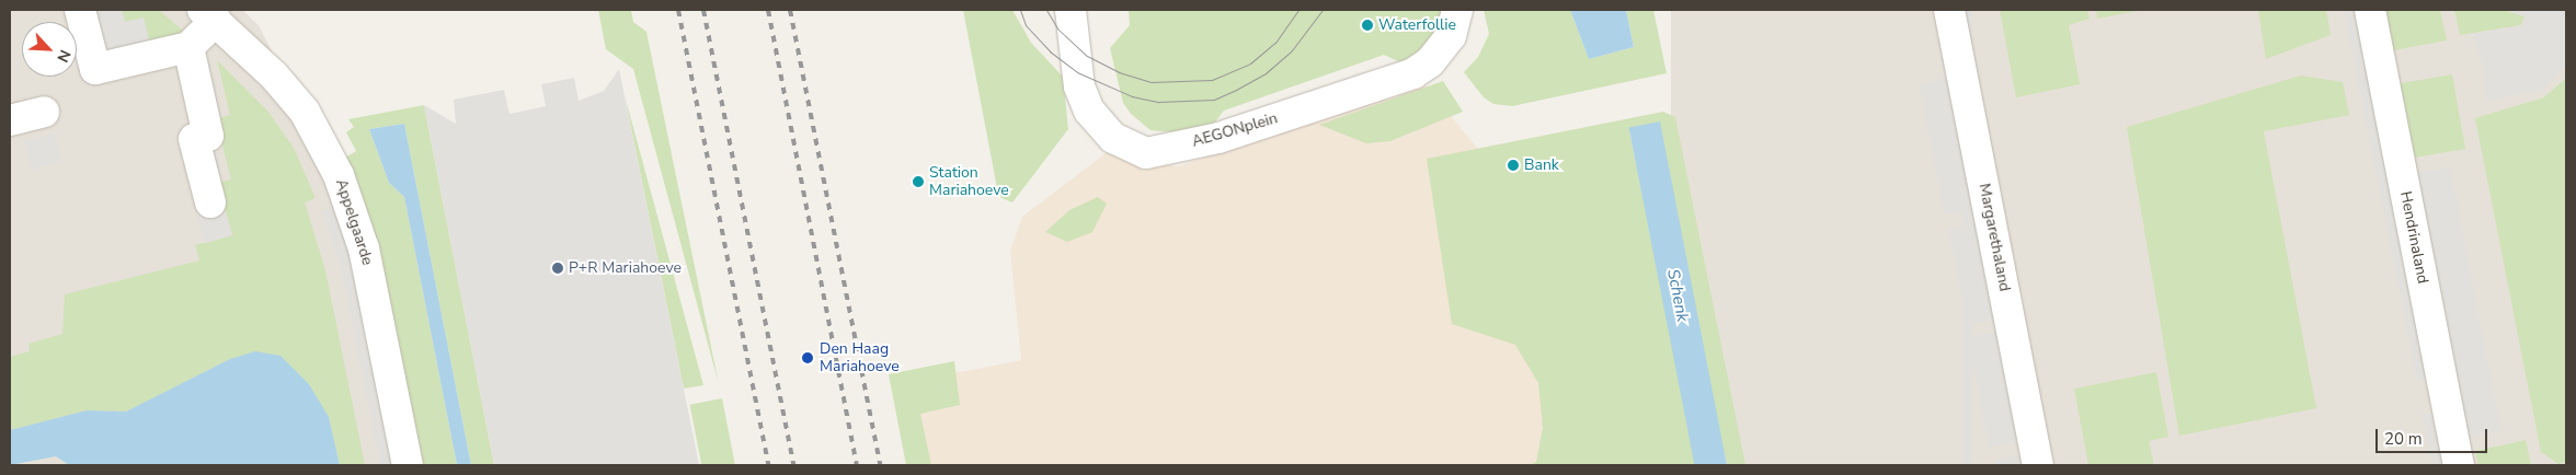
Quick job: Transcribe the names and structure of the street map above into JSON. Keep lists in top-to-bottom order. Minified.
{"streets":{"street":["AEGONplein","Appelgaarde","Margarethaland","Hendrinaland"]},"water":["Schenk"],"places":["Waterfollie","Bank","Station Mariahoeve","P+R Mariahoeve","Den Haag Mariahoeve"],"scale_bar":"20 m","north":"bottom right"}
